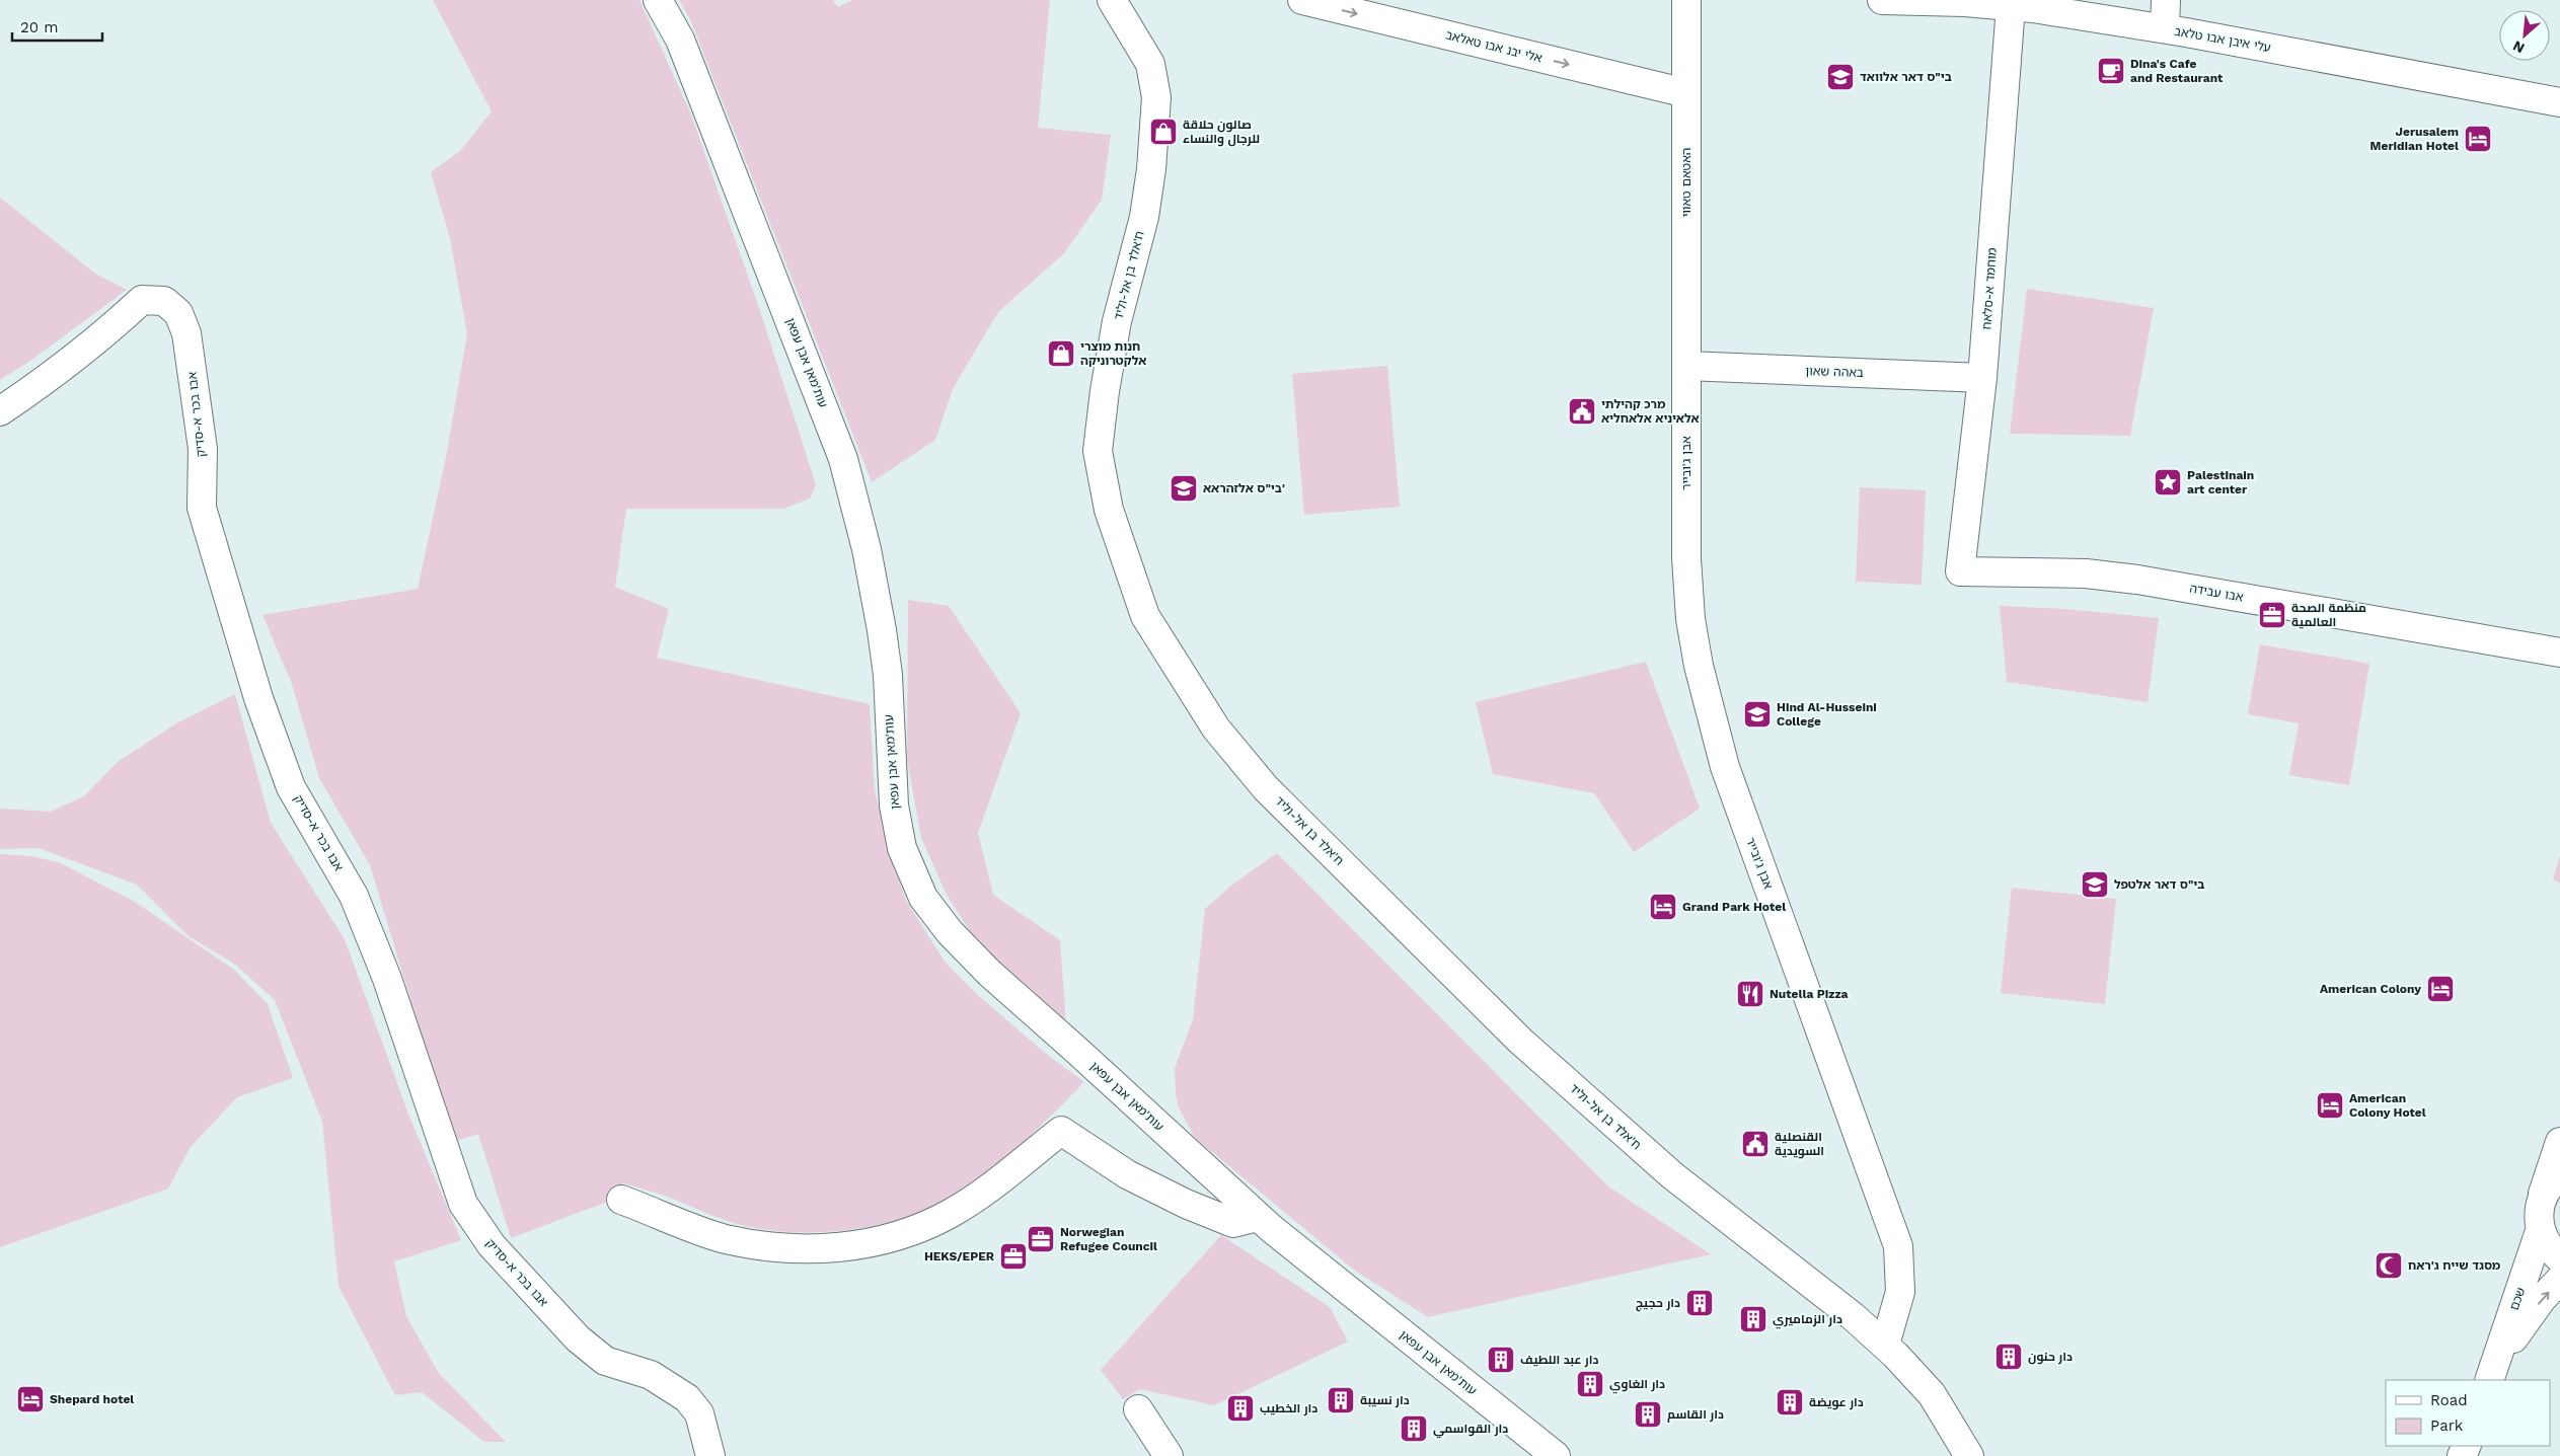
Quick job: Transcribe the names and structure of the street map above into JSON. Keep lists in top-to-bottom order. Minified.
{"streets":{"street":["עלי איבן אבו טלאב","אלי יבנ אבו טאלאב","האטאם טאווי","ח'אלד בן אל-וליד","מוחמד א-סלאח","עות'מאן אבן עפאן","באהה שאון","אבו בכר א-סדיק","אבן ג'ובייר","אבו עבידה","שכם"]},"crossings":[["עלי איבן אבו טלאב","מוחמד א-סלאח"],["אלי יבנ אבו טאלאב","האטאם טאווי"],["האטאם טאווי","באהה שאון"],["האטאם טאווי","אבן ג'ובייר"],["ח'אלד בן אל-וליד","אבן ג'ובייר"],["מוחמד א-סלאח","באהה שאון"],["מוחמד א-סלאח","אבו עבידה"],["באהה שאון","אבן ג'ובייר"]],"one_way":["אלי יבנ אבו טאלאב"],"places":{"cafe":["Dina's Cafe and Restaurant"],"school or university":["בי\"ס דאר אלוואד","בי\"ס אלזהראא'","Hind Al-Husseini College","בי\"ס דאר אלטפל"],"shop":["صالون حلاقة للرجال والنساء","חנות מוצרי אלקטרוניקה"],"hotel":["Jerusalem Meridian Hotel","Grand Park Hotel","American Colony","American Colony Hotel","Shepard hotel"],"public building":["מרכ קהילתי אלאיניא אלאחליא","القنصلية السويدية"],"place":["Palestinain art center"],"office":["منظمة الصحة العالمية","Norwegian Refugee Council","HEKS/EPER"],"restaurant":["Nutella Pizza"],"mosque":["מסגד שייח ג'ראח"],"building":["دار حجيج","دار الزماميري","دار حنون","دار عبد اللطيف","دار الغاوي","دار نسيبة","دار عويضة","دار الخطيب","دار القاسم","دار القواسمي"]},"legend":["Road","Park"],"scale_bar":"20 m","north":"bottom left"}
